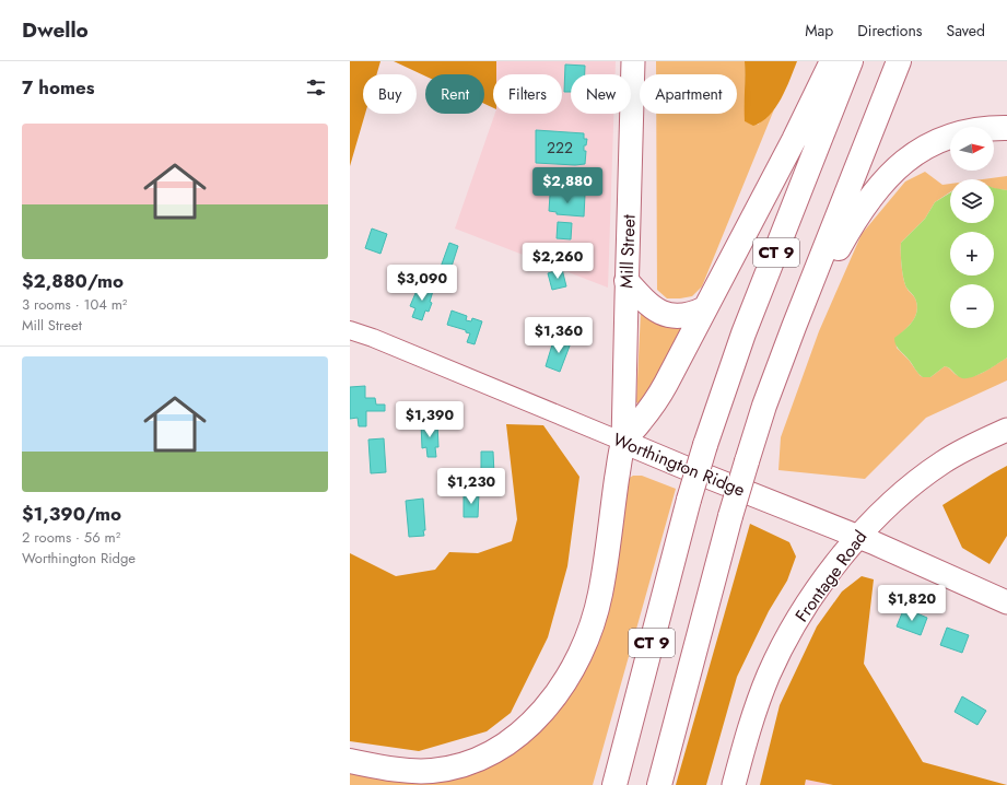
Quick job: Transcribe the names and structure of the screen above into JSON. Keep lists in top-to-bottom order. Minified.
{"streets":{"highway":["CT 9"],"main road":["Mill Street","Worthington Ridge","Frontage Road"]},"crossings":[["Mill Street","Worthington Ridge"],["Worthington Ridge","Frontage Road"]],"house_numbers":["222"],"north":"right","page":{"header":"Dwello","nav":["Map","Directions","Saved"],"heading":"7 homes","chip":["Buy","Rent","Filters","New","Apartment"],"list":[{"name":"$2,880/mo","note":"3 rooms · 104 m² · Mill Street"},{"name":"$1,390/mo","note":"2 rooms · 56 m² · Worthington Ridge"}],"map_buttons":["+","−"],"price":["$2,880","$2,260","$3,090","$1,360","$1,390","$1,230","$1,820"]}}
